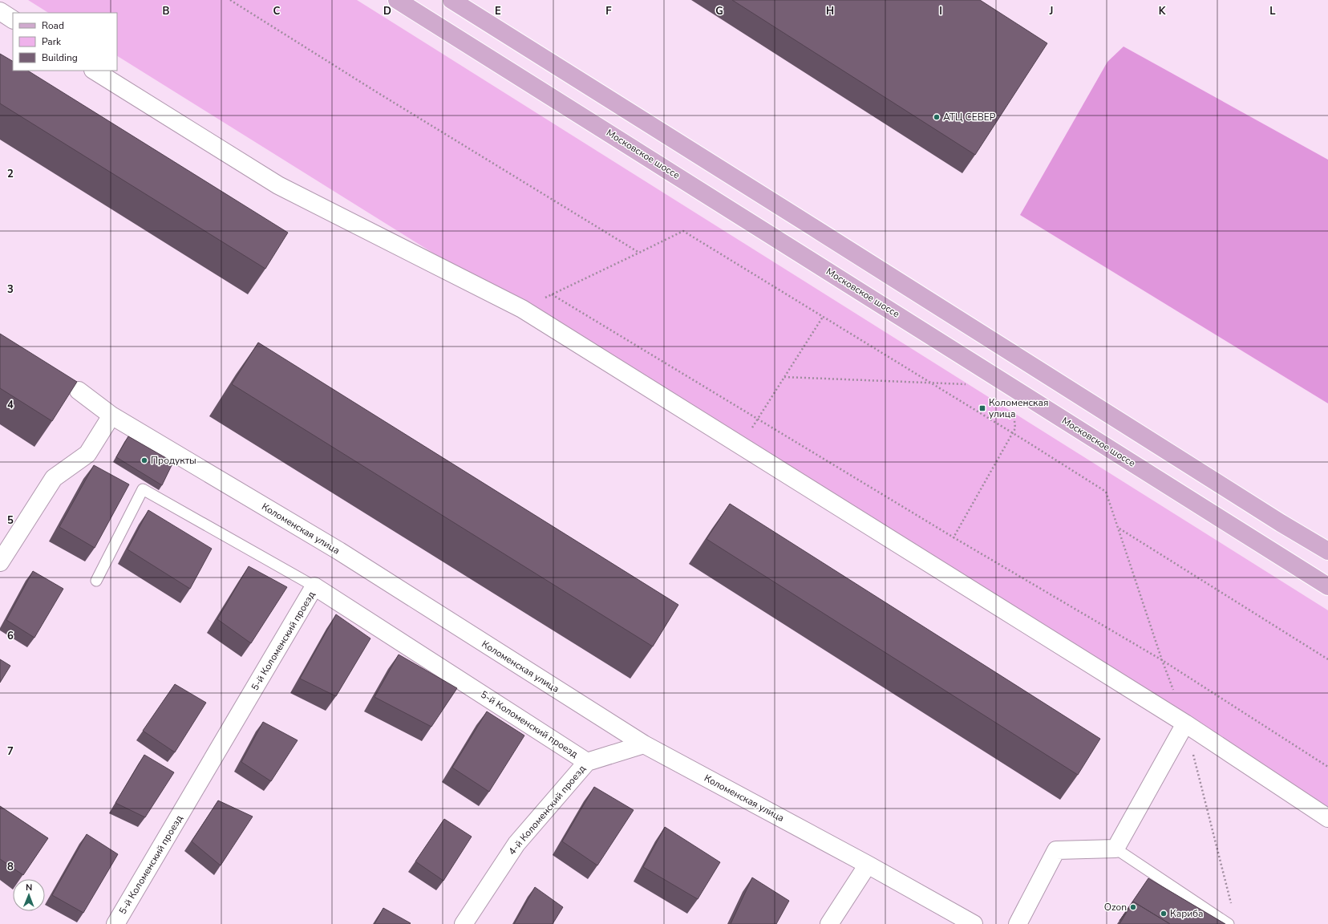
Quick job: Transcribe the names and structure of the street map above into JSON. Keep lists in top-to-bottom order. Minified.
{"streets":{"main road":["Московское шоссе"],"street":["Коломенская улица","5-й Коломенский проезд","4-й Коломенский проезд"]},"crossings":[["Коломенская улица","4-й Коломенский проезд"],["5-й Коломенский проезд","4-й Коломенский проезд"]],"places":{"other":["АТЦ СЕВЕР","Продукты","Ozon","Кариба"],"transit":["Коломенская улица"]},"legend":["Road","Park","Building"],"north":"top","grid":{"columns":["B","C","D","E","F","G","H","I","J","K","L"],"rows":["2","3","4","5","6","7","8"]}}
